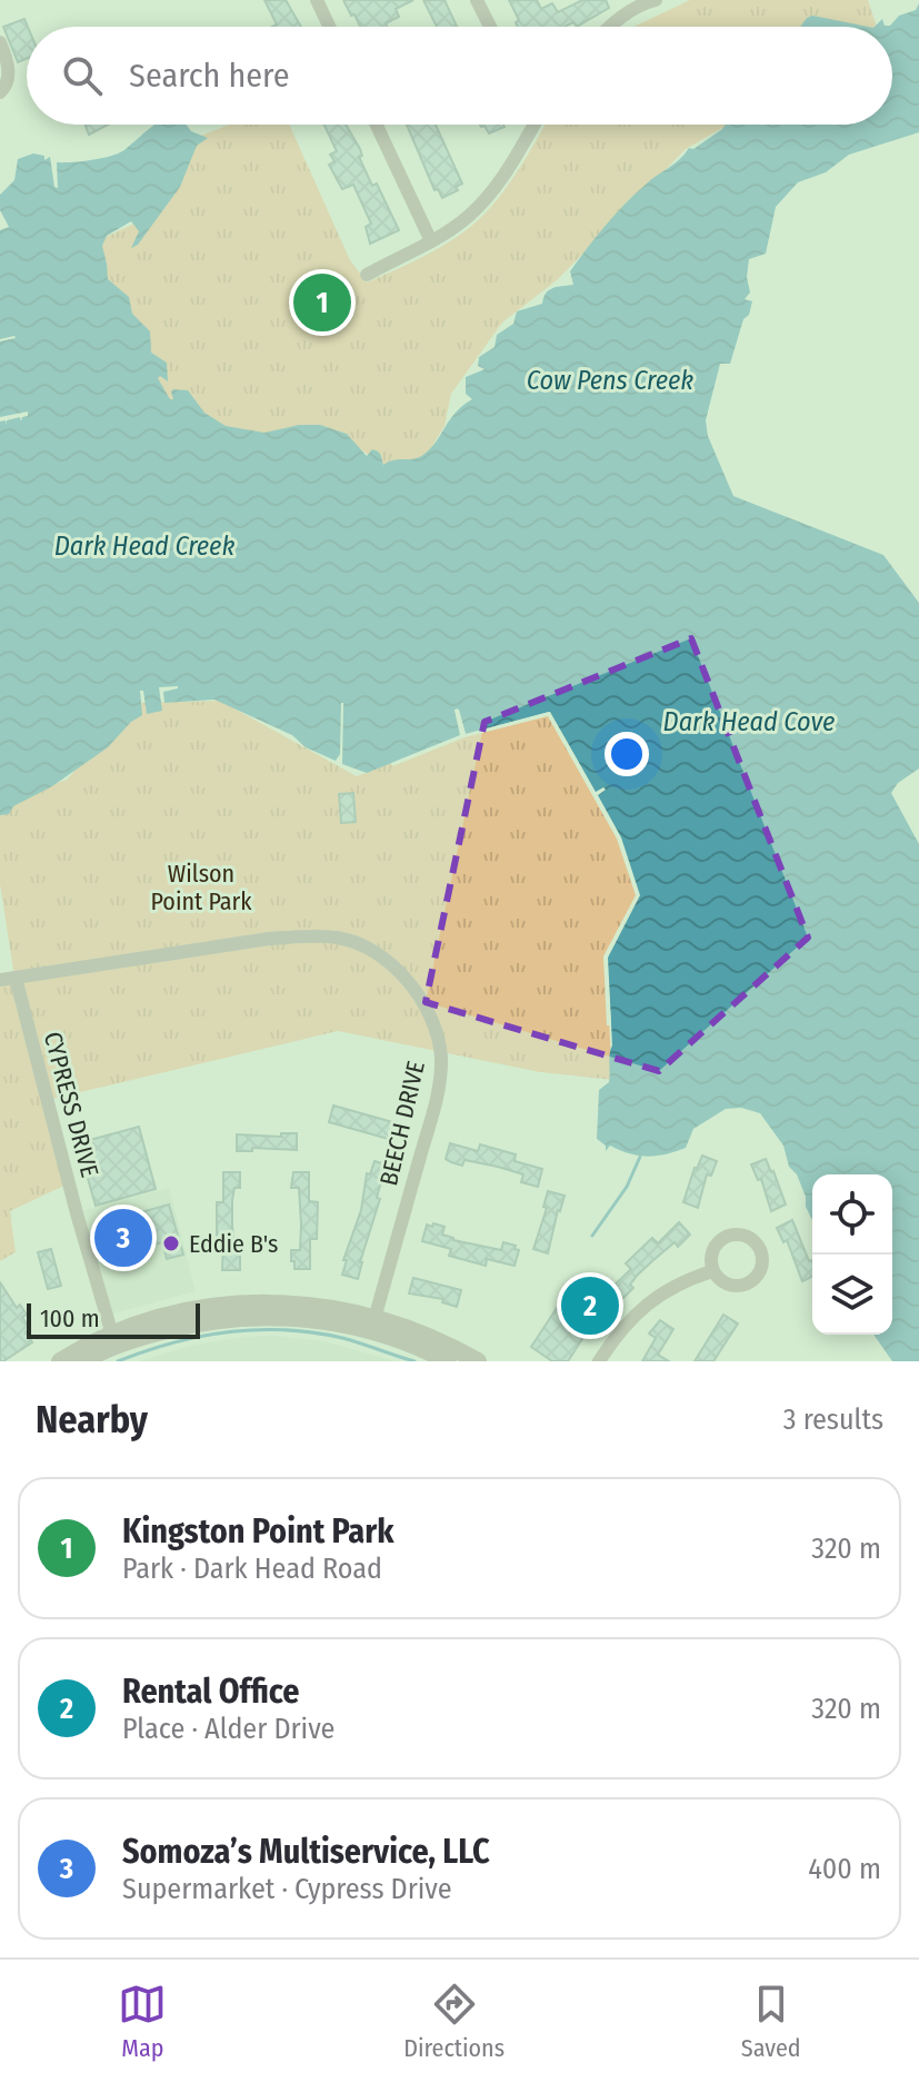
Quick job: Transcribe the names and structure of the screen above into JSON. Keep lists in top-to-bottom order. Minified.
{"streets":{"street":["CYPRESS DRIVE","BEECH DRIVE"]},"crossings":[["CYPRESS DRIVE","BEECH DRIVE"]],"water":["Cow Pens Creek","Dark Head Creek","Dark Head Cove"],"parks":["Wilson Point Park"],"places":["Eddie B's"],"scale_bar":"100 m","page":{"search":"Search here","pins":["1","3","2"],"scale":"100 m","heading":["Nearby","3 results"],"list":[{"mark":"1","name":"Kingston Point Park","note":"Park · Dark Head Road","value":"320 m"},{"mark":"2","name":"Rental Office","note":"Place · Alder Drive","value":"320 m"},{"mark":"3","name":"Somoza’s Multiservice, LLC","note":"Supermarket · Cypress Drive","value":"400 m"}],"nav":["Map","Directions","Saved"]}}
